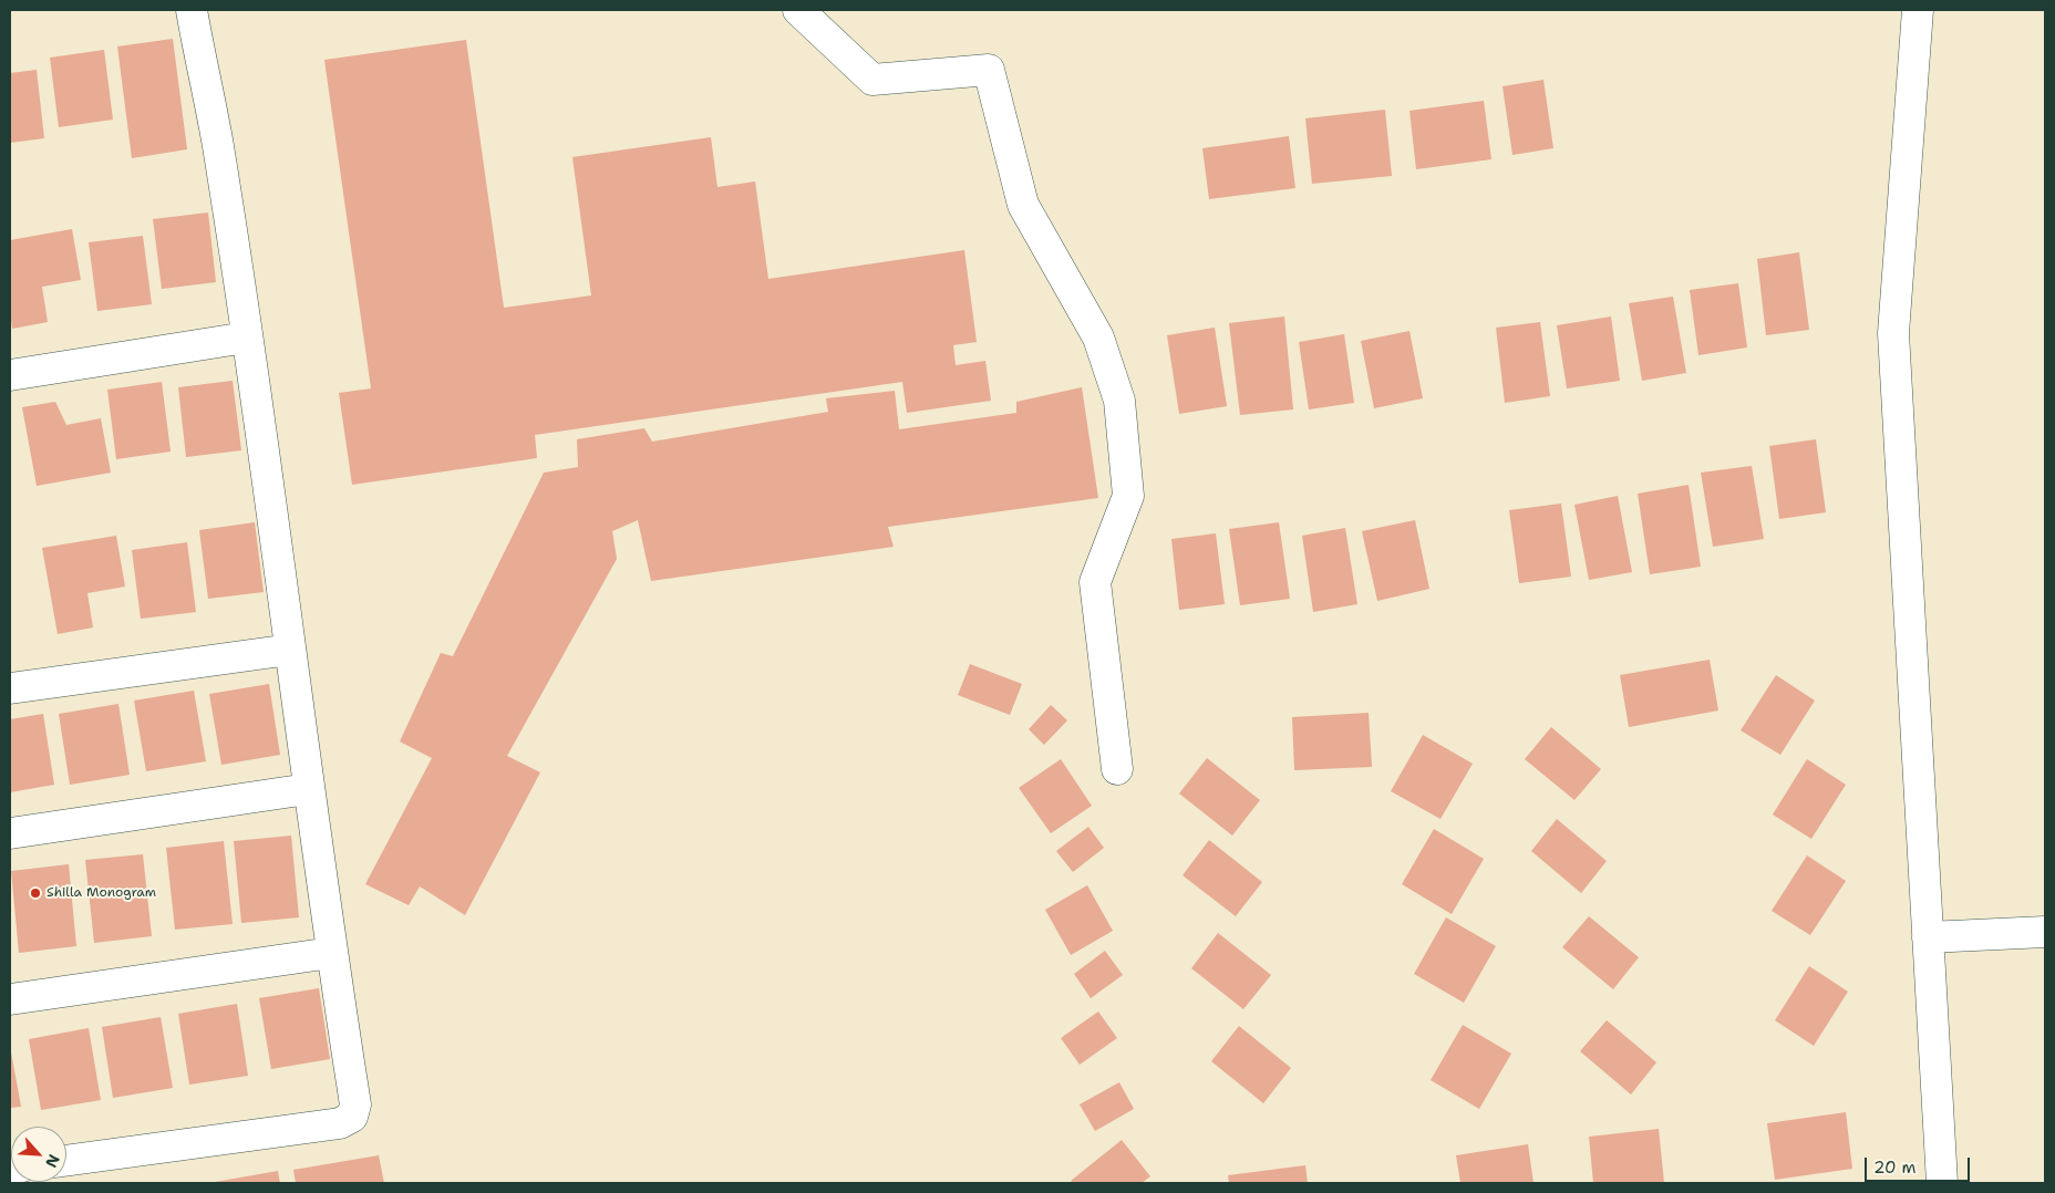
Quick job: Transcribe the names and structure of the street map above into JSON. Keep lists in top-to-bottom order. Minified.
{"places":["Shilla Monogram"],"scale_bar":"20 m","north":"bottom right"}
